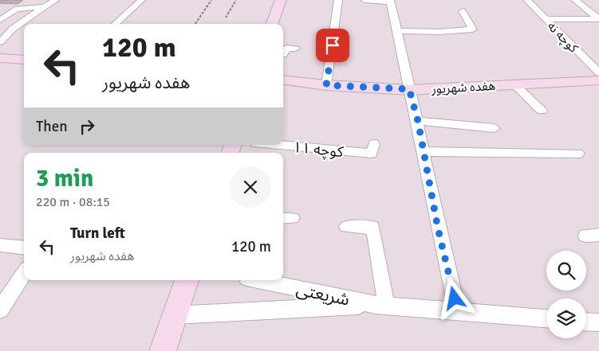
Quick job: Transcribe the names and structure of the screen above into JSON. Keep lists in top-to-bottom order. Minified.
{"streets":{"main road":["هفده شهریور"],"street":["کوچه نه","کوچه ۱۱","شریعتی"]},"page":{"turn":["120 m","هفده شهریور"],"then":"Then","heading":["3 min","220 m · 08:15"],"list":[{"name":"Turn left","note":"هفده شهریور","value":"120 m"}]}}
